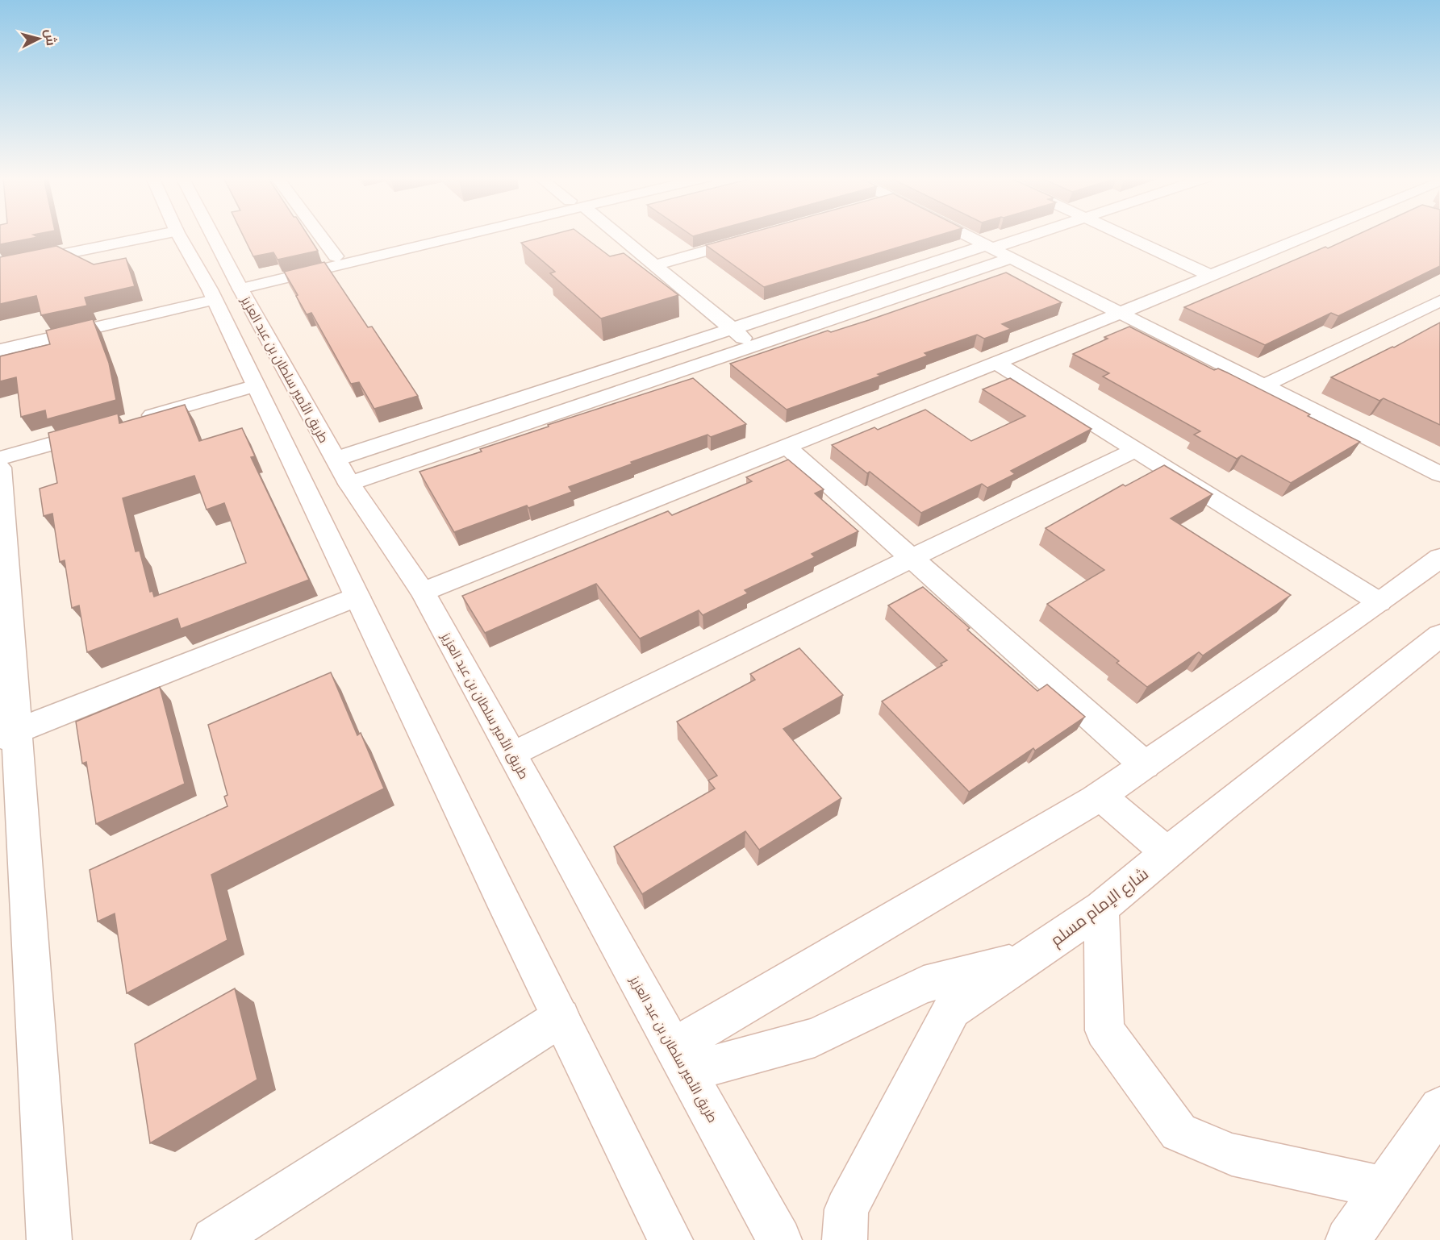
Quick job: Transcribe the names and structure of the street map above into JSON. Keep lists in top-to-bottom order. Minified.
{"streets":{"street":["طريق الأمير سلطان بن عبد العزيز","شارع الإمام مسلم"]},"north":"right"}
